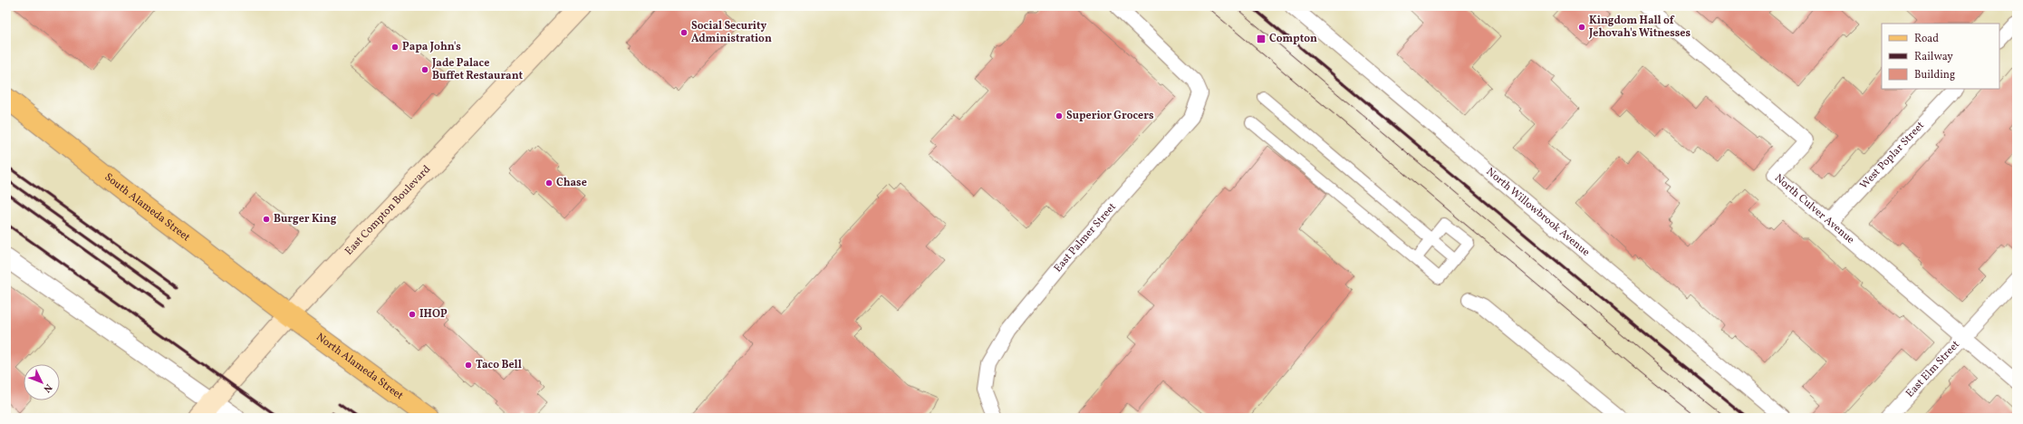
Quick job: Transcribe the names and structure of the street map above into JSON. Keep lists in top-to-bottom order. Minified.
{"streets":{"main road":["South Alameda Street","East Compton Boulevard","North Alameda Street"],"street":["West Poplar Street","North Culver Avenue","North Willowbrook Avenue","East Palmer Street","East Elm Street"]},"crossings":[["West Poplar Street","North Culver Avenue"],["South Alameda Street","East Compton Boulevard"],["South Alameda Street","North Alameda Street"],["North Culver Avenue","East Elm Street"],["East Compton Boulevard","North Alameda Street"]],"places":{"other":["Kingdom Hall of Jehovah's Witnesses","Social Security Administration","Papa John's","Jade Palace Buffet Restaurant","Superior Grocers","Chase","Burger King","IHOP","Taco Bell"],"transit":["Compton"]},"legend":["Road","Railway","Building"],"north":"bottom right"}
